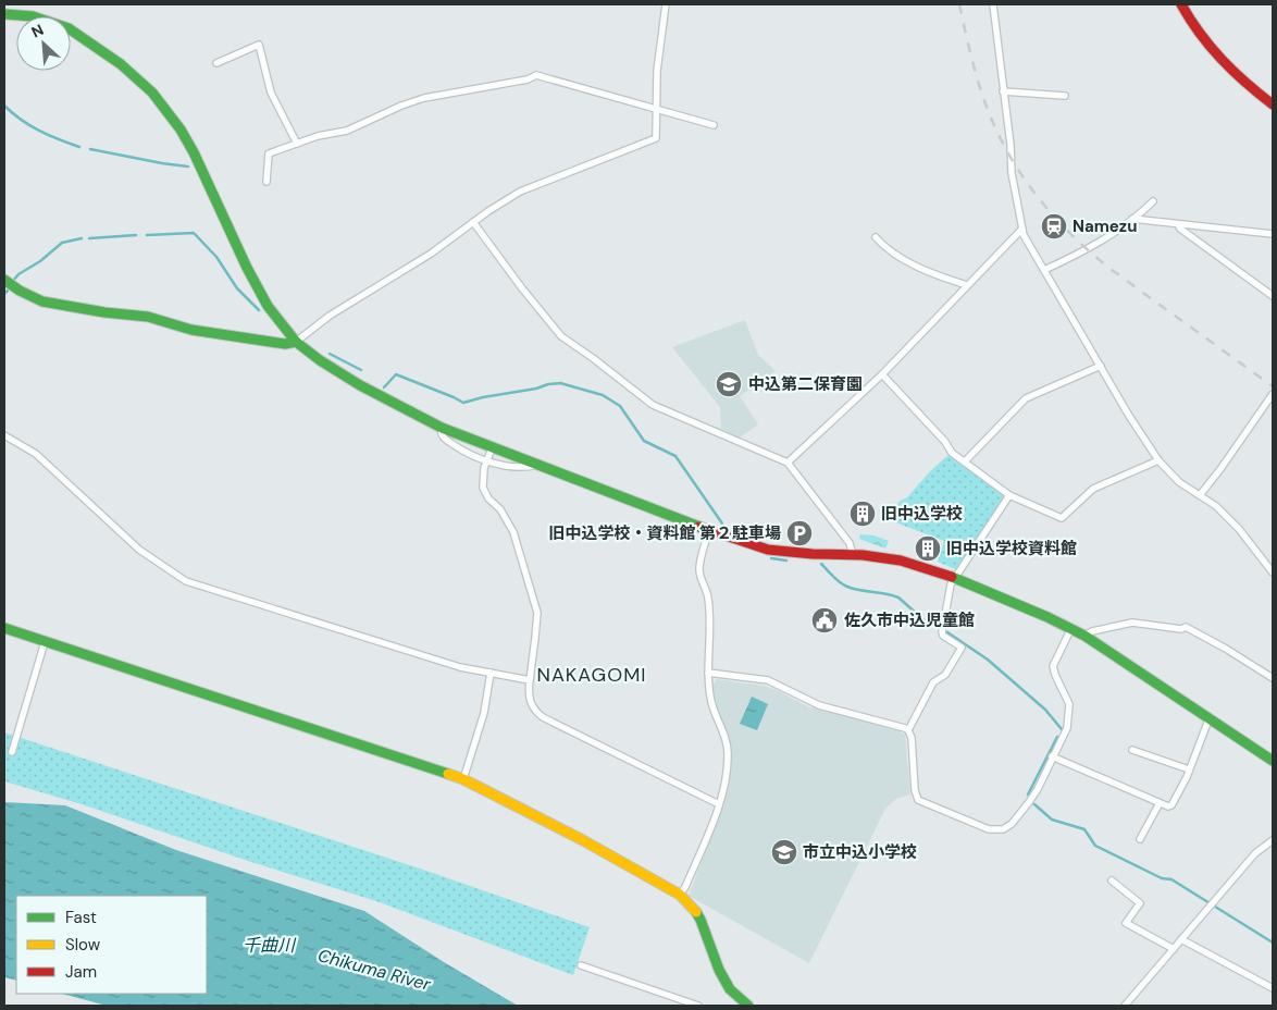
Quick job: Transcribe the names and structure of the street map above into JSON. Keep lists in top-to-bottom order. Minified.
{"districts":["NAKAGOMI"],"water":["千曲川","Chikuma River"],"places":{"station":["Namezu"],"school or university":["中込第二保育園","市立中込小学校"],"building":["旧中込学校","旧中込学校資料館"],"parking":["旧中込学校・資料館 第２駐車場"],"public building":["佐久市中込児童館"]},"legend":["Fast","Slow","Jam"],"north":"top left"}
